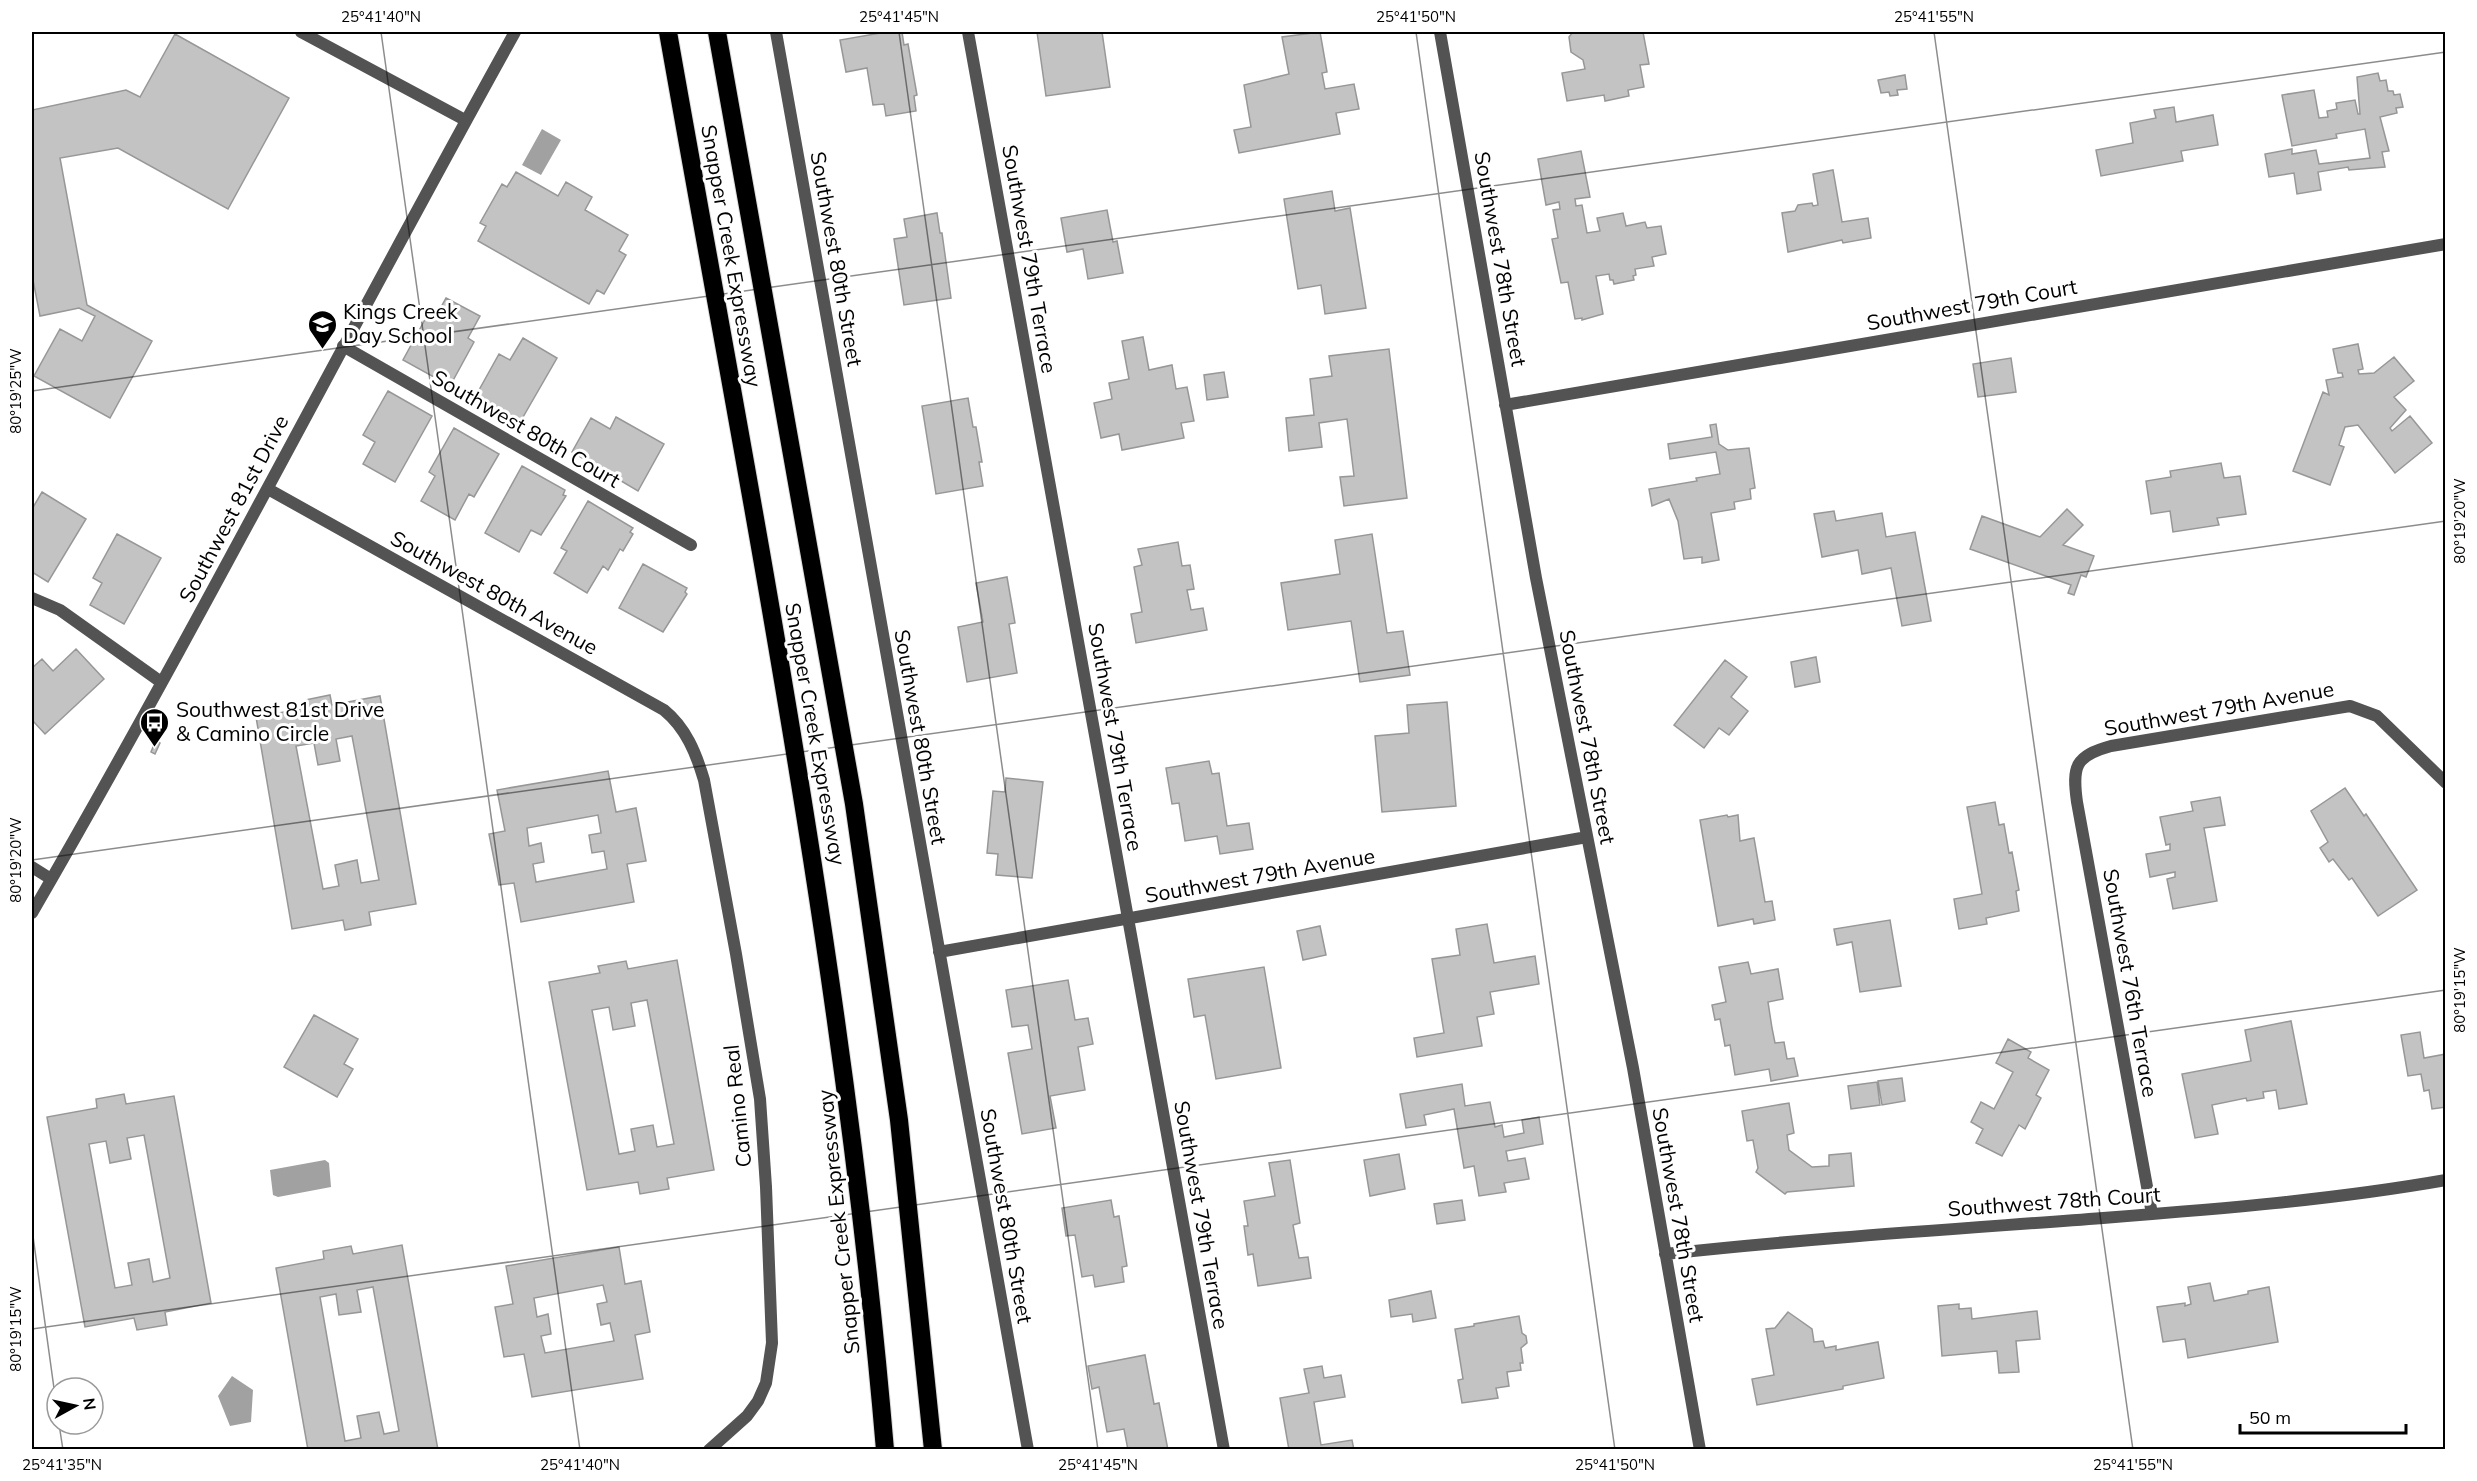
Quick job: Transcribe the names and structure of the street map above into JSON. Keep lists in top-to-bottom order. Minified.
{"streets":{"highway":["Snapper Creek Expressway"],"street":["Southwest 80th Street","Southwest 79th Terrace","Southwest 78th Street","Southwest 79th Court","Southwest 80th Court","Southwest 81st Drive","Southwest 80th Avenue","Southwest 79th Avenue","Southwest 76th Terrace","Camino Real","Southwest 78th Court"]},"crossings":[["Southwest 80th Street","Southwest 79th Avenue"],["Southwest 79th Terrace","Southwest 79th Avenue"],["Southwest 78th Street","Southwest 79th Court"],["Southwest 78th Street","Southwest 79th Avenue"],["Southwest 78th Street","Southwest 78th Court"],["Southwest 80th Court","Southwest 81st Drive"],["Southwest 81st Drive","Southwest 80th Avenue"],["Southwest 80th Avenue","Camino Real"],["Southwest 79th Avenue","Southwest 76th Terrace"],["Southwest 76th Terrace","Southwest 78th Court"]],"places":{"school or university":["Kings Creek Day School"],"bus stop":["Southwest 81st Drive & Camino Circle"]},"scale_bar":"50 m","north":"right","coordinates":["25°41'40\"N","25°41'45\"N","25°41'50\"N","25°41'55\"N","80°19'25\"W","80°19'20\"W","80°19'15\"W","25°41'35\"N"]}
